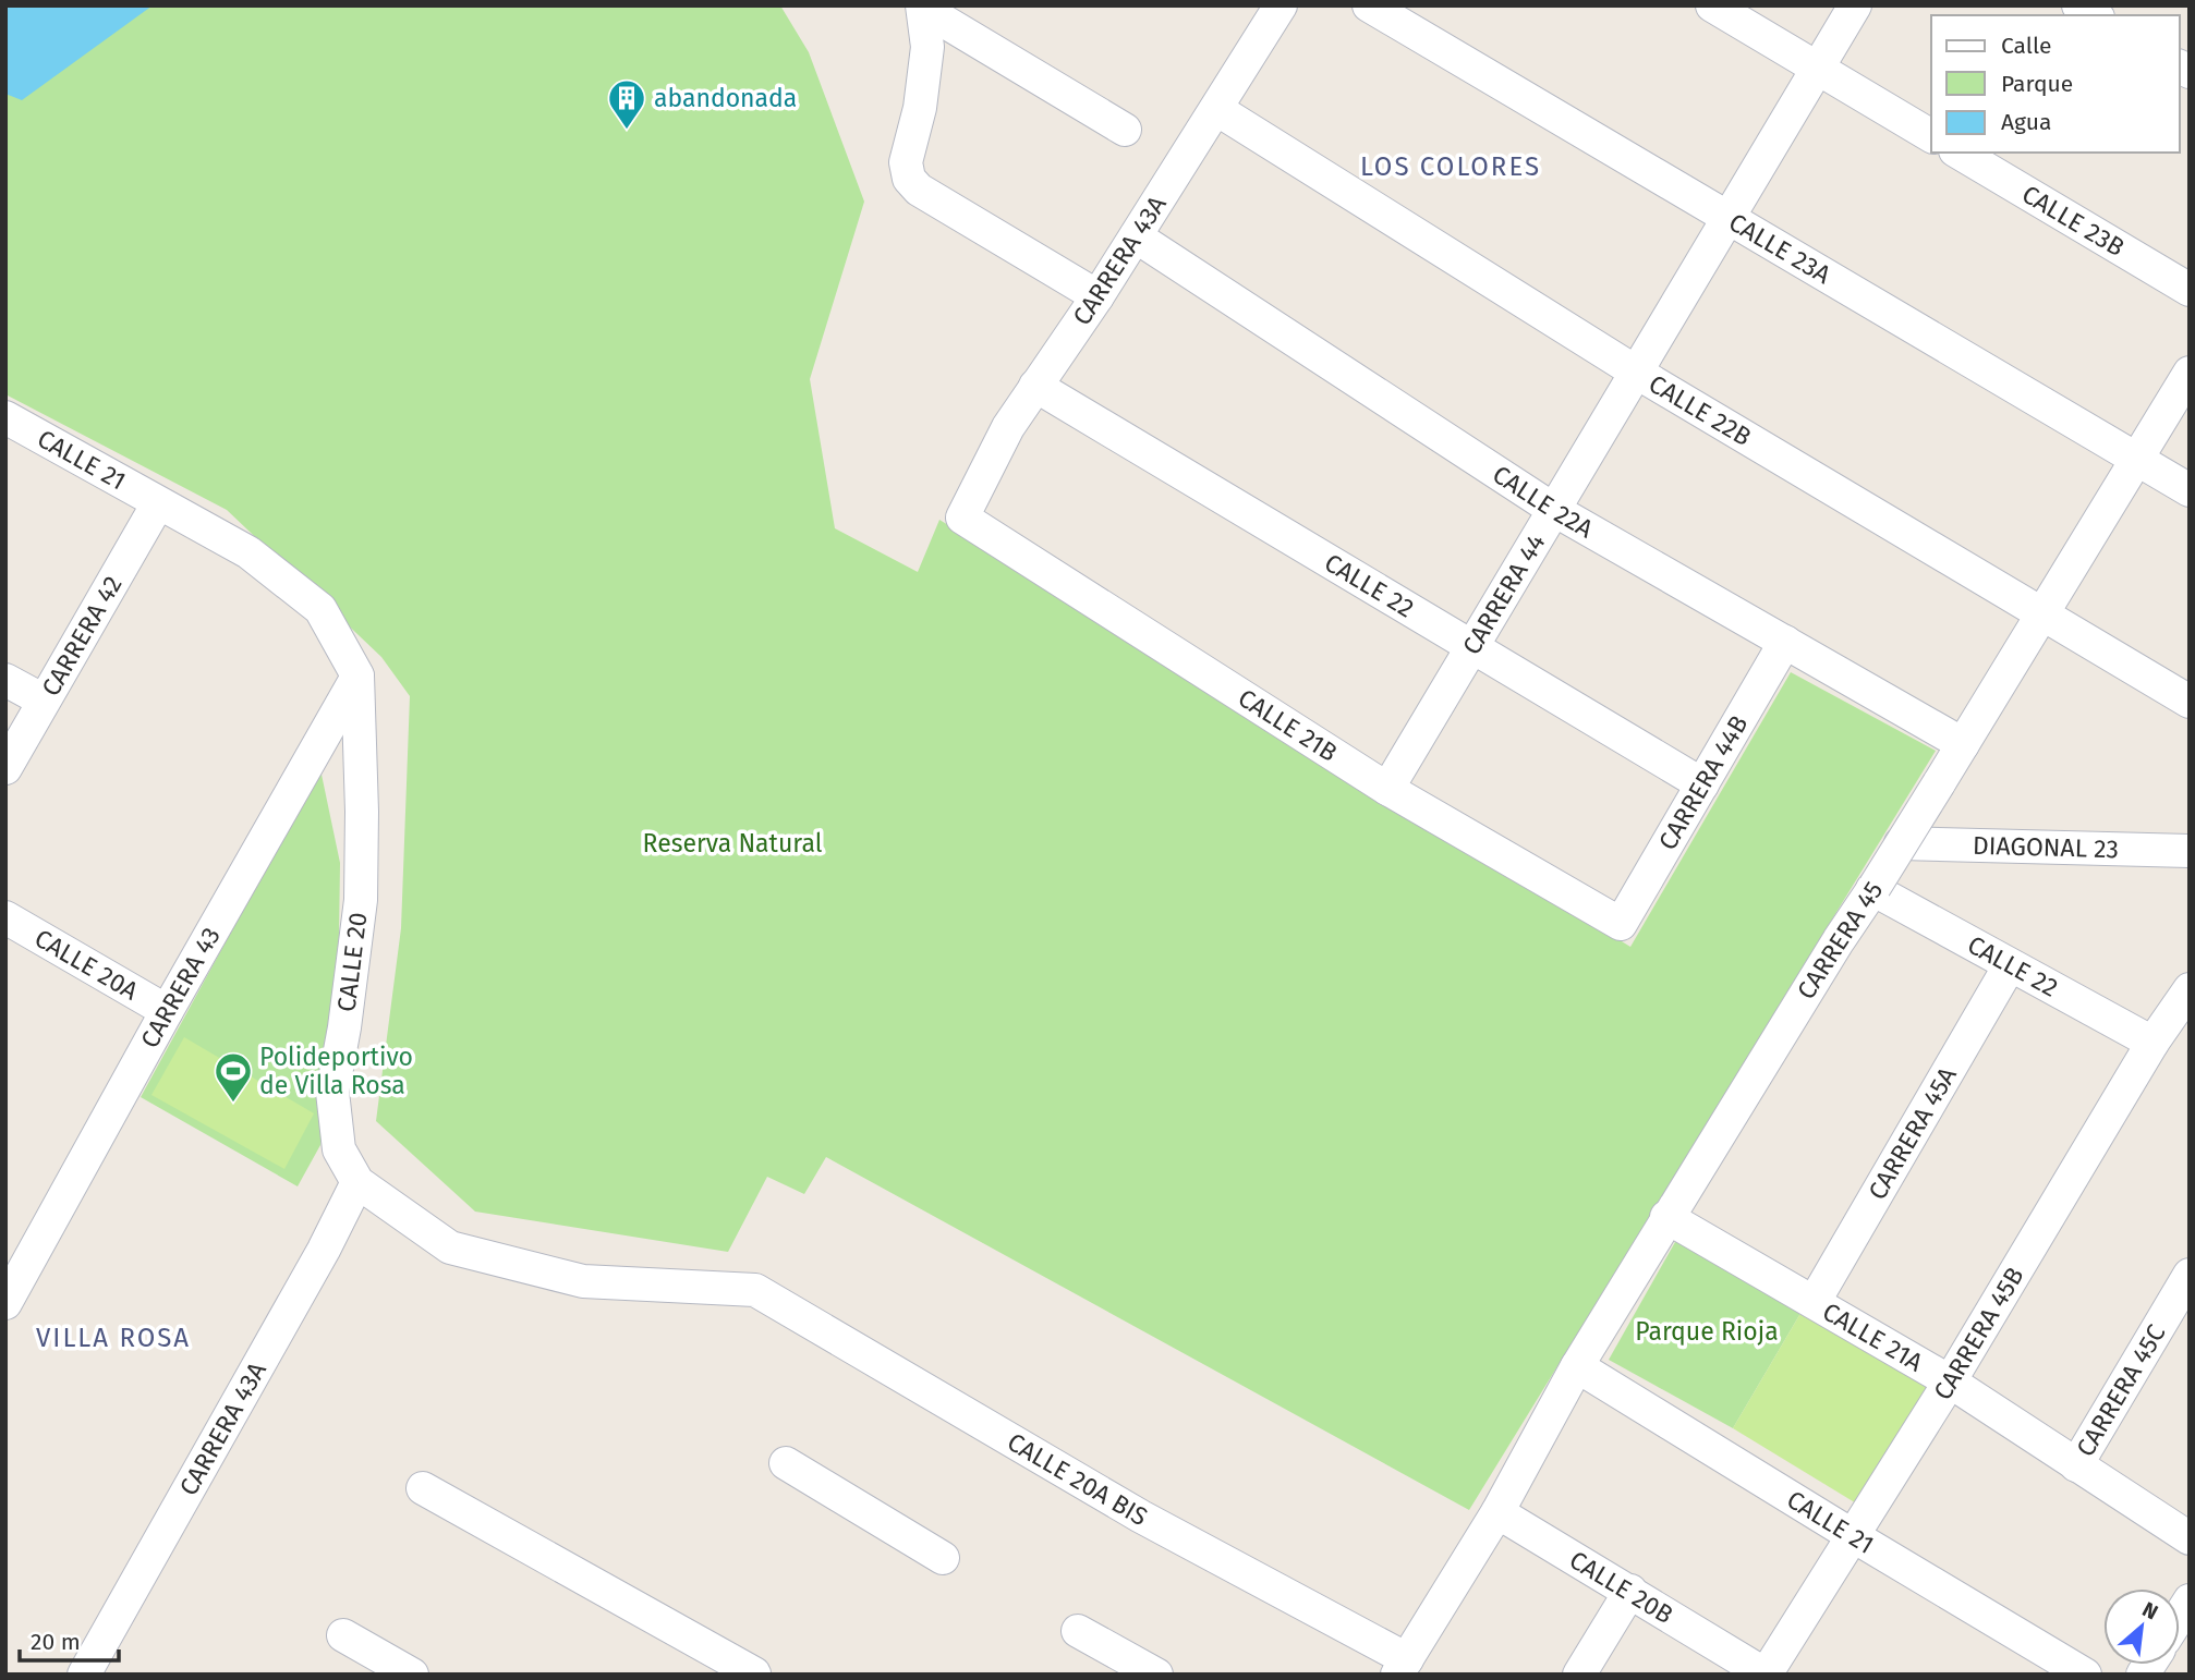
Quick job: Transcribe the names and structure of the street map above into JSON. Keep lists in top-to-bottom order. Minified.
{"streets":{"street":["CALLE 23B","CALLE 23A","CARRERA 43A","CALLE 22B","CALLE 21","CALLE 22A","CALLE 22","CARRERA 44","CARRERA 42","CALLE 21B","CARRERA 44B","DIAGONAL 23","CARRERA 45","CALLE 20","CALLE 20A","CARRERA 43","CARRERA 45A","CARRERA 45B","CALLE 21A","CARRERA 45C","CALLE 20A BIS","CALLE 20B"]},"crossings":[["CALLE 23A","CARRERA 44"],["CALLE 23A","CARRERA 45"],["CARRERA 43A","CALLE 22B"],["CARRERA 43A","CALLE 22A"],["CARRERA 43A","CALLE 22"],["CARRERA 43A","CALLE 21B"],["CARRERA 43A","CALLE 20"],["CALLE 22B","CARRERA 44"],["CALLE 22B","CARRERA 45"],["CALLE 21","CARRERA 42"],["CALLE 21","CARRERA 45"],["CALLE 21","CALLE 20"],["CALLE 21","CARRERA 45B"],["CALLE 22A","CARRERA 44"],["CALLE 22A","CARRERA 44B"],["CALLE 22A","CARRERA 45"],["CALLE 22","CARRERA 44"],["CALLE 22","CARRERA 44B"],["CALLE 22","CARRERA 45"],["CALLE 22","CARRERA 45A"],["CALLE 22","CARRERA 45B"],["CARRERA 44","CALLE 21B"],["CARRERA 42","CALLE 20"],["CALLE 21B","CARRERA 44B"],["CARRERA 45","CALLE 21A"],["CARRERA 45","CALLE 20A BIS"],["CARRERA 45","CALLE 20B"],["CALLE 20","CARRERA 43"],["CALLE 20","CALLE 20A BIS"],["CALLE 20A","CARRERA 43"],["CARRERA 45A","CALLE 21A"],["CARRERA 45B","CALLE 21A"],["CARRERA 45B","CALLE 20B"],["CALLE 21A","CARRERA 45C"]],"districts":["LOS COLORES","VILLA ROSA"],"parks":["Reserva Natural","Parque Rioja"],"places":{"building":["abandonada"],"sports":["Polideportivo de Villa Rosa"]},"legend":["Calle","Parque","Agua"],"scale_bar":"20 m","north":"top right"}
